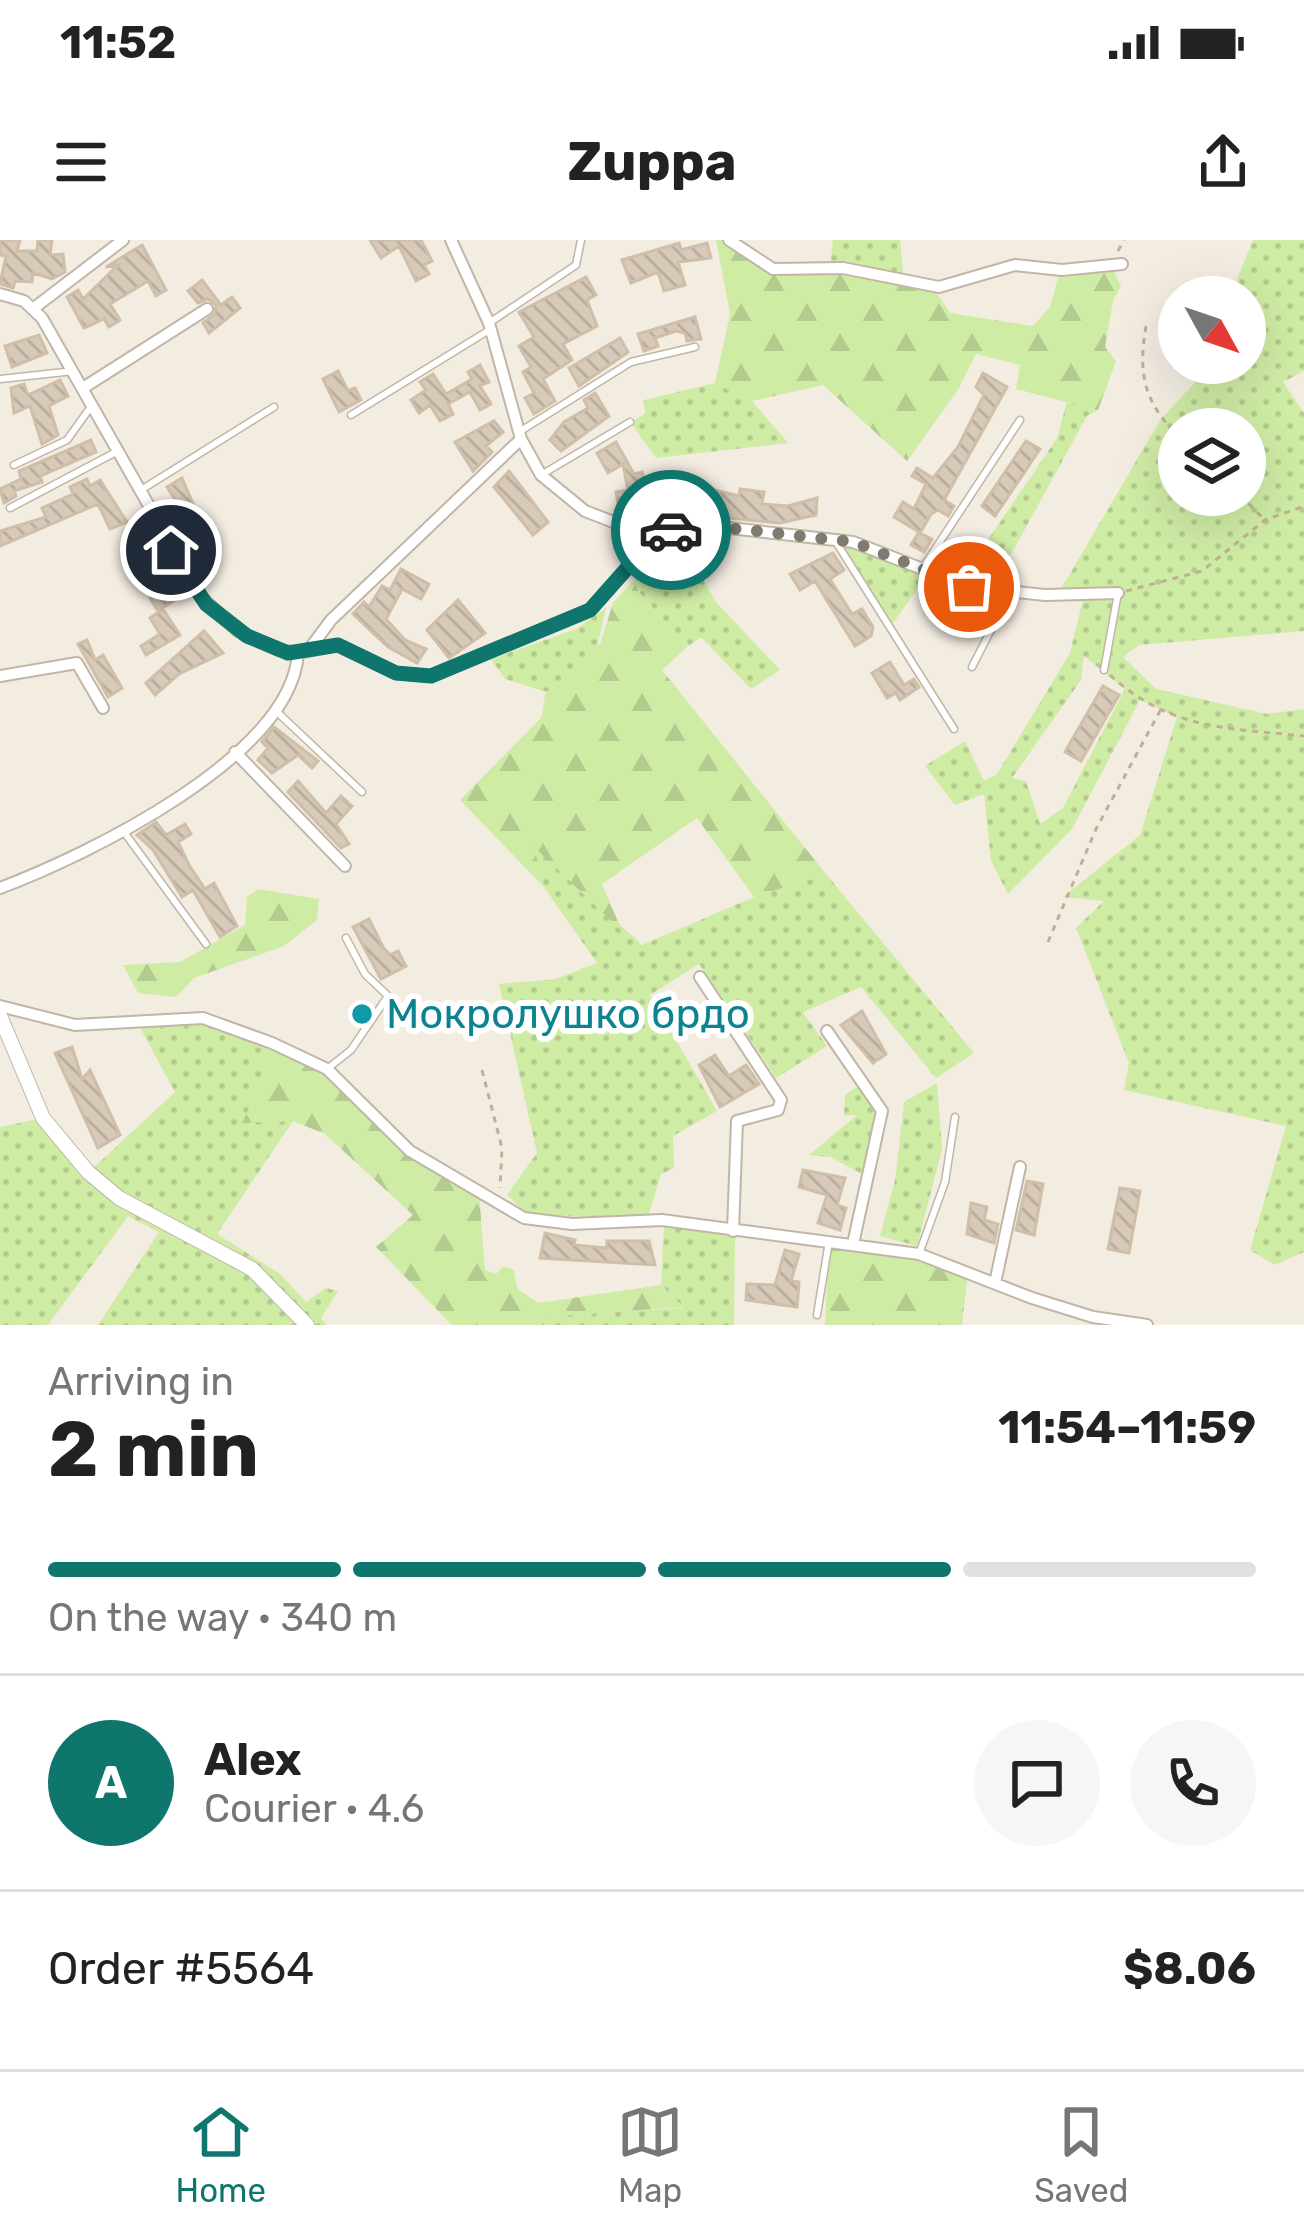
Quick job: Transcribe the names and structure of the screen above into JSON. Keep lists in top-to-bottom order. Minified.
{"places":["Мокролушко брдо"],"north":"bottom right","page":{"status":"11:52","header":"Zuppa","heading":["2 min","Arriving in","11:54–11:59"],"panel":["Alex","Courier · 4.6","Order #5564","$8.06"],"bar":"On the way · 340 m","round":"A","tabs":["Home","Map","Saved"]}}
